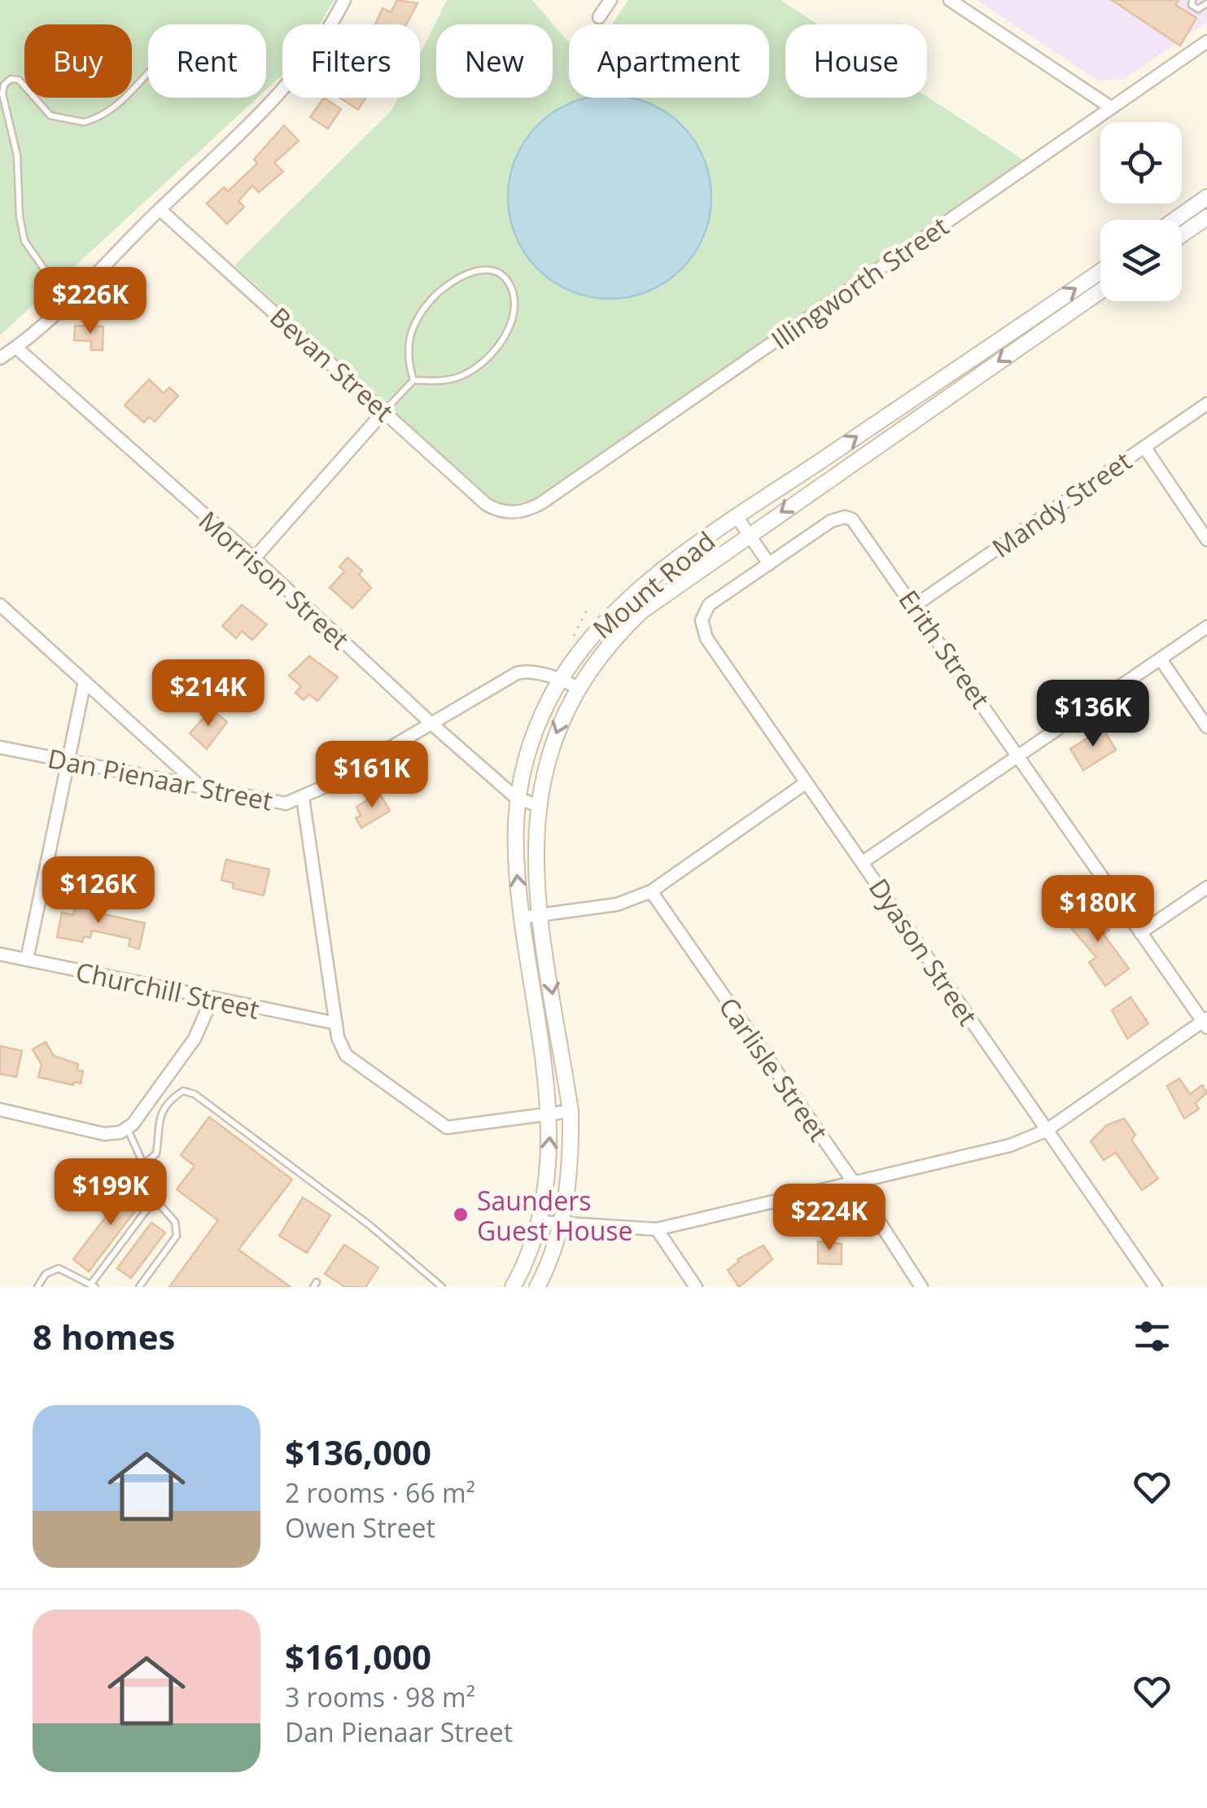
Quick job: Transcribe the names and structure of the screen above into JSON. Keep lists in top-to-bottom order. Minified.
{"streets":{"main road":["Mount Road"],"street":["Illingworth Street","Bevan Street","Mandy Street","Morrison Street","Erith Street","Dan Pienaar Street","Dyason Street","Churchill Street","Carlisle Street"]},"crossings":[["Illingworth Street","Bevan Street"],["Mandy Street","Erith Street"],["Morrison Street","Mount Road"],["Morrison Street","Dan Pienaar Street"],["Mount Road","Dan Pienaar Street"],["Erith Street","Dyason Street"]],"places":["Saunders Guest House"],"page":{"chip":["Buy","Rent","Filters","New","Apartment","House"],"price":["$226K","$214K","$136K","$161K","$126K","$180K","$199K","$224K"],"heading":"8 homes","list":[{"name":"$136,000","note":"2 rooms · 66 m² · Owen Street"},{"name":"$161,000","note":"3 rooms · 98 m² · Dan Pienaar Street"}]}}
